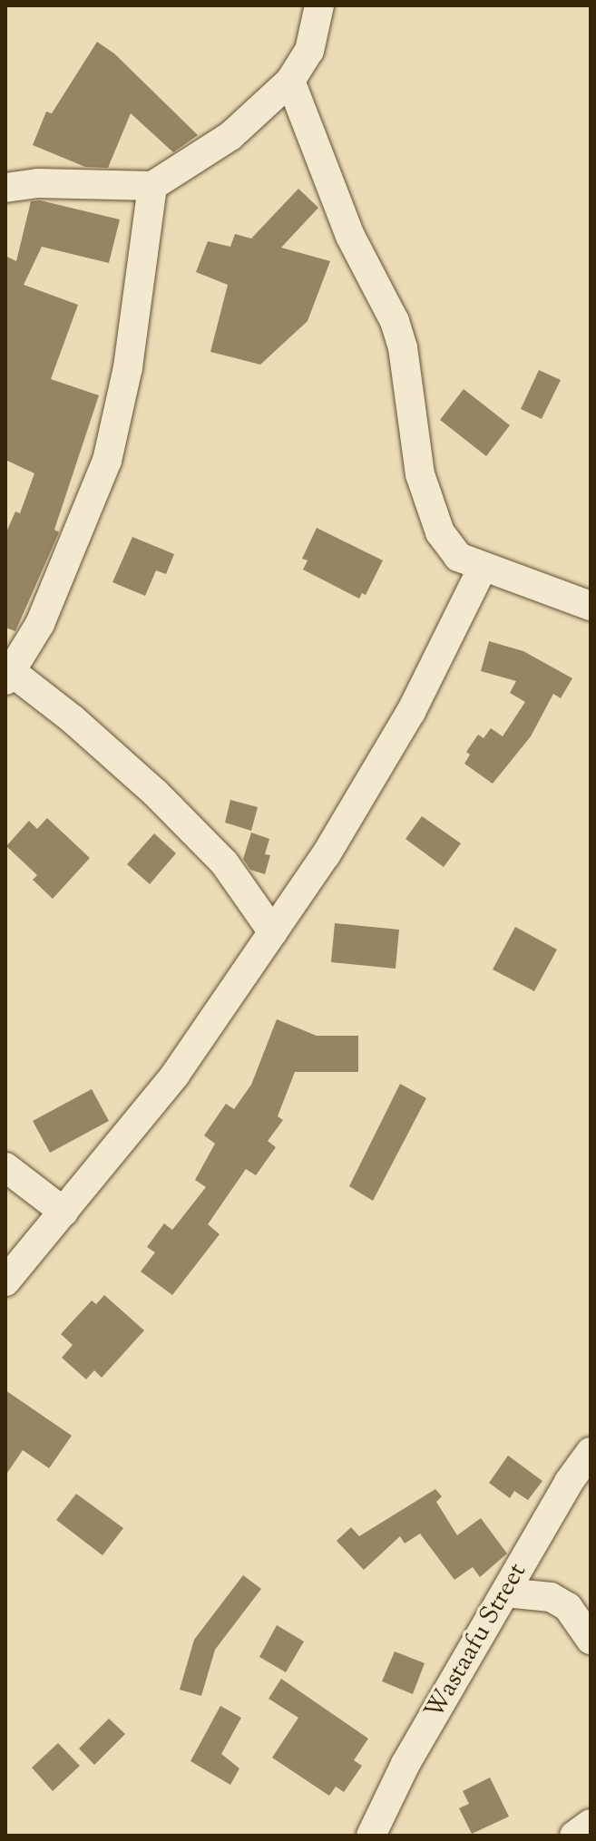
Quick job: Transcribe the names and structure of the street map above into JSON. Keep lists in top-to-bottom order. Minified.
{"streets":{"street":["Wastaafu Street"]}}
